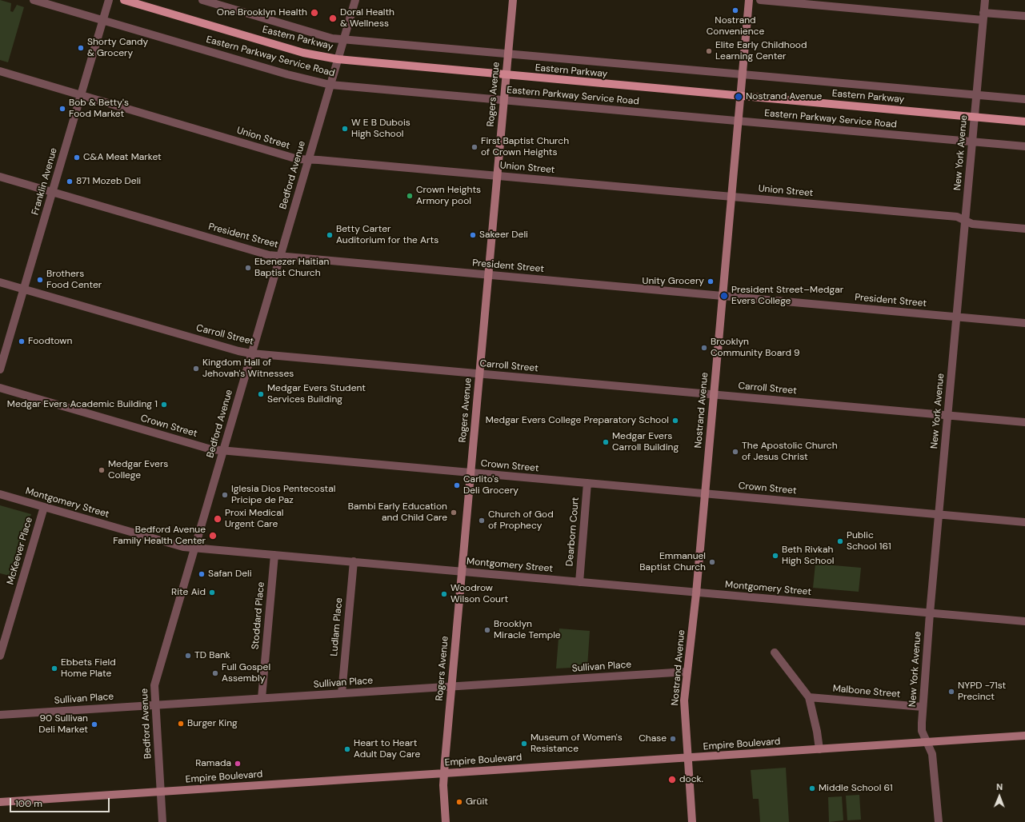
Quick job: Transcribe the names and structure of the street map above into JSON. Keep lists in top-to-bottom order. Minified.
{"streets":{"main road":["Eastern Parkway","Rogers Avenue","Nostrand Avenue","Empire Boulevard"],"street":["Eastern Parkway Service Road","Union Street","New York Avenue","Bedford Avenue","Franklin Avenue","President Street","Carroll Street","Crown Street","Montgomery Street","Dearborn Court","McKeever Place","Stoddard Place","Ludlam Place","Sullivan Place","Malbone Street"]},"crossings":[["Eastern Parkway","Rogers Avenue"],["Eastern Parkway","New York Avenue"],["Eastern Parkway","Bedford Avenue"],["Eastern Parkway","Nostrand Avenue"],["Eastern Parkway Service Road","Rogers Avenue"],["Eastern Parkway Service Road","New York Avenue"],["Eastern Parkway Service Road","Bedford Avenue"],["Eastern Parkway Service Road","Franklin Avenue"],["Eastern Parkway Service Road","Nostrand Avenue"],["Rogers Avenue","Union Street"],["Rogers Avenue","President Street"],["Rogers Avenue","Carroll Street"],["Rogers Avenue","Crown Street"],["Rogers Avenue","Montgomery Street"],["Rogers Avenue","Sullivan Place"],["Rogers Avenue","Empire Boulevard"],["Union Street","New York Avenue"],["Union Street","Bedford Avenue"],["Union Street","Franklin Avenue"],["Union Street","Nostrand Avenue"],["New York Avenue","President Street"],["New York Avenue","Carroll Street"],["New York Avenue","Crown Street"],["New York Avenue","Montgomery Street"],["New York Avenue","Malbone Street"],["New York Avenue","Empire Boulevard"],["Bedford Avenue","President Street"],["Bedford Avenue","Carroll Street"],["Bedford Avenue","Crown Street"],["Bedford Avenue","Montgomery Street"],["Bedford Avenue","Sullivan Place"],["Bedford Avenue","Empire Boulevard"],["Franklin Avenue","President Street"],["Franklin Avenue","Carroll Street"],["President Street","Nostrand Avenue"],["Carroll Street","Nostrand Avenue"],["Nostrand Avenue","Crown Street"],["Nostrand Avenue","Montgomery Street"],["Nostrand Avenue","Sullivan Place"],["Nostrand Avenue","Empire Boulevard"],["Crown Street","Dearborn Court"],["Montgomery Street","Dearborn Court"],["Montgomery Street","McKeever Place"],["Montgomery Street","Stoddard Place"],["Montgomery Street","Ludlam Place"],["Stoddard Place","Sullivan Place"],["Ludlam Place","Sullivan Place"]],"places":["Nostrand Convenience","One Brooklyn Health","Doral Health & Wellness","Shorty Candy & Grocery","Elite Early Childhood Learning Center","Nostrand Avenue","Bob & Betty's Food Market","W E B Dubois High School","First Baptist Church of Crown Heights","C&A Meat Market","871 Mozeb Deli","Crown Heights Armory pool","Betty Carter Auditorium for the Arts","Sakeer Deli","Ebenezer Haitian Baptist Church","Brothers Food Center","Unity Grocery","President Street–Medgar Evers College","Foodtown","Brooklyn Community Board 9","Kingdom Hall of Jehovah's Witnesses","Medgar Evers Student Services Building","Medgar Evers Academic Building 1","Medgar Evers College Preparatory School","Medgar Evers Carroll Building","The Apostolic Church of Jesus Christ","Medgar Evers College","Carlito's Deli Grocery","Iglesia Dios Pentecostal Pricipe de Paz","Bambi Early Education and Child Care","Proxi Medical Urgent Care","Church of God of Prophecy","Bedford Avenue Family Health Center","Public School 161","Beth Rivkah High School","Emmanuel Baptist Church","Safan Deli","Rite Aid","Woodrow Wilson Court","Brooklyn Miracle Temple","TD Bank","Ebbets Field Home Plate","Full Gospel Assembly","NYPD -71st Precinct","Burger King","90 Sullivan Deli Market","Chase","Museum of Women's Resistance","Heart to Heart Adult Day Care","Ramada","dock.","Middle School 61","Grüit"],"scale_bar":"100 m","north":"top"}
